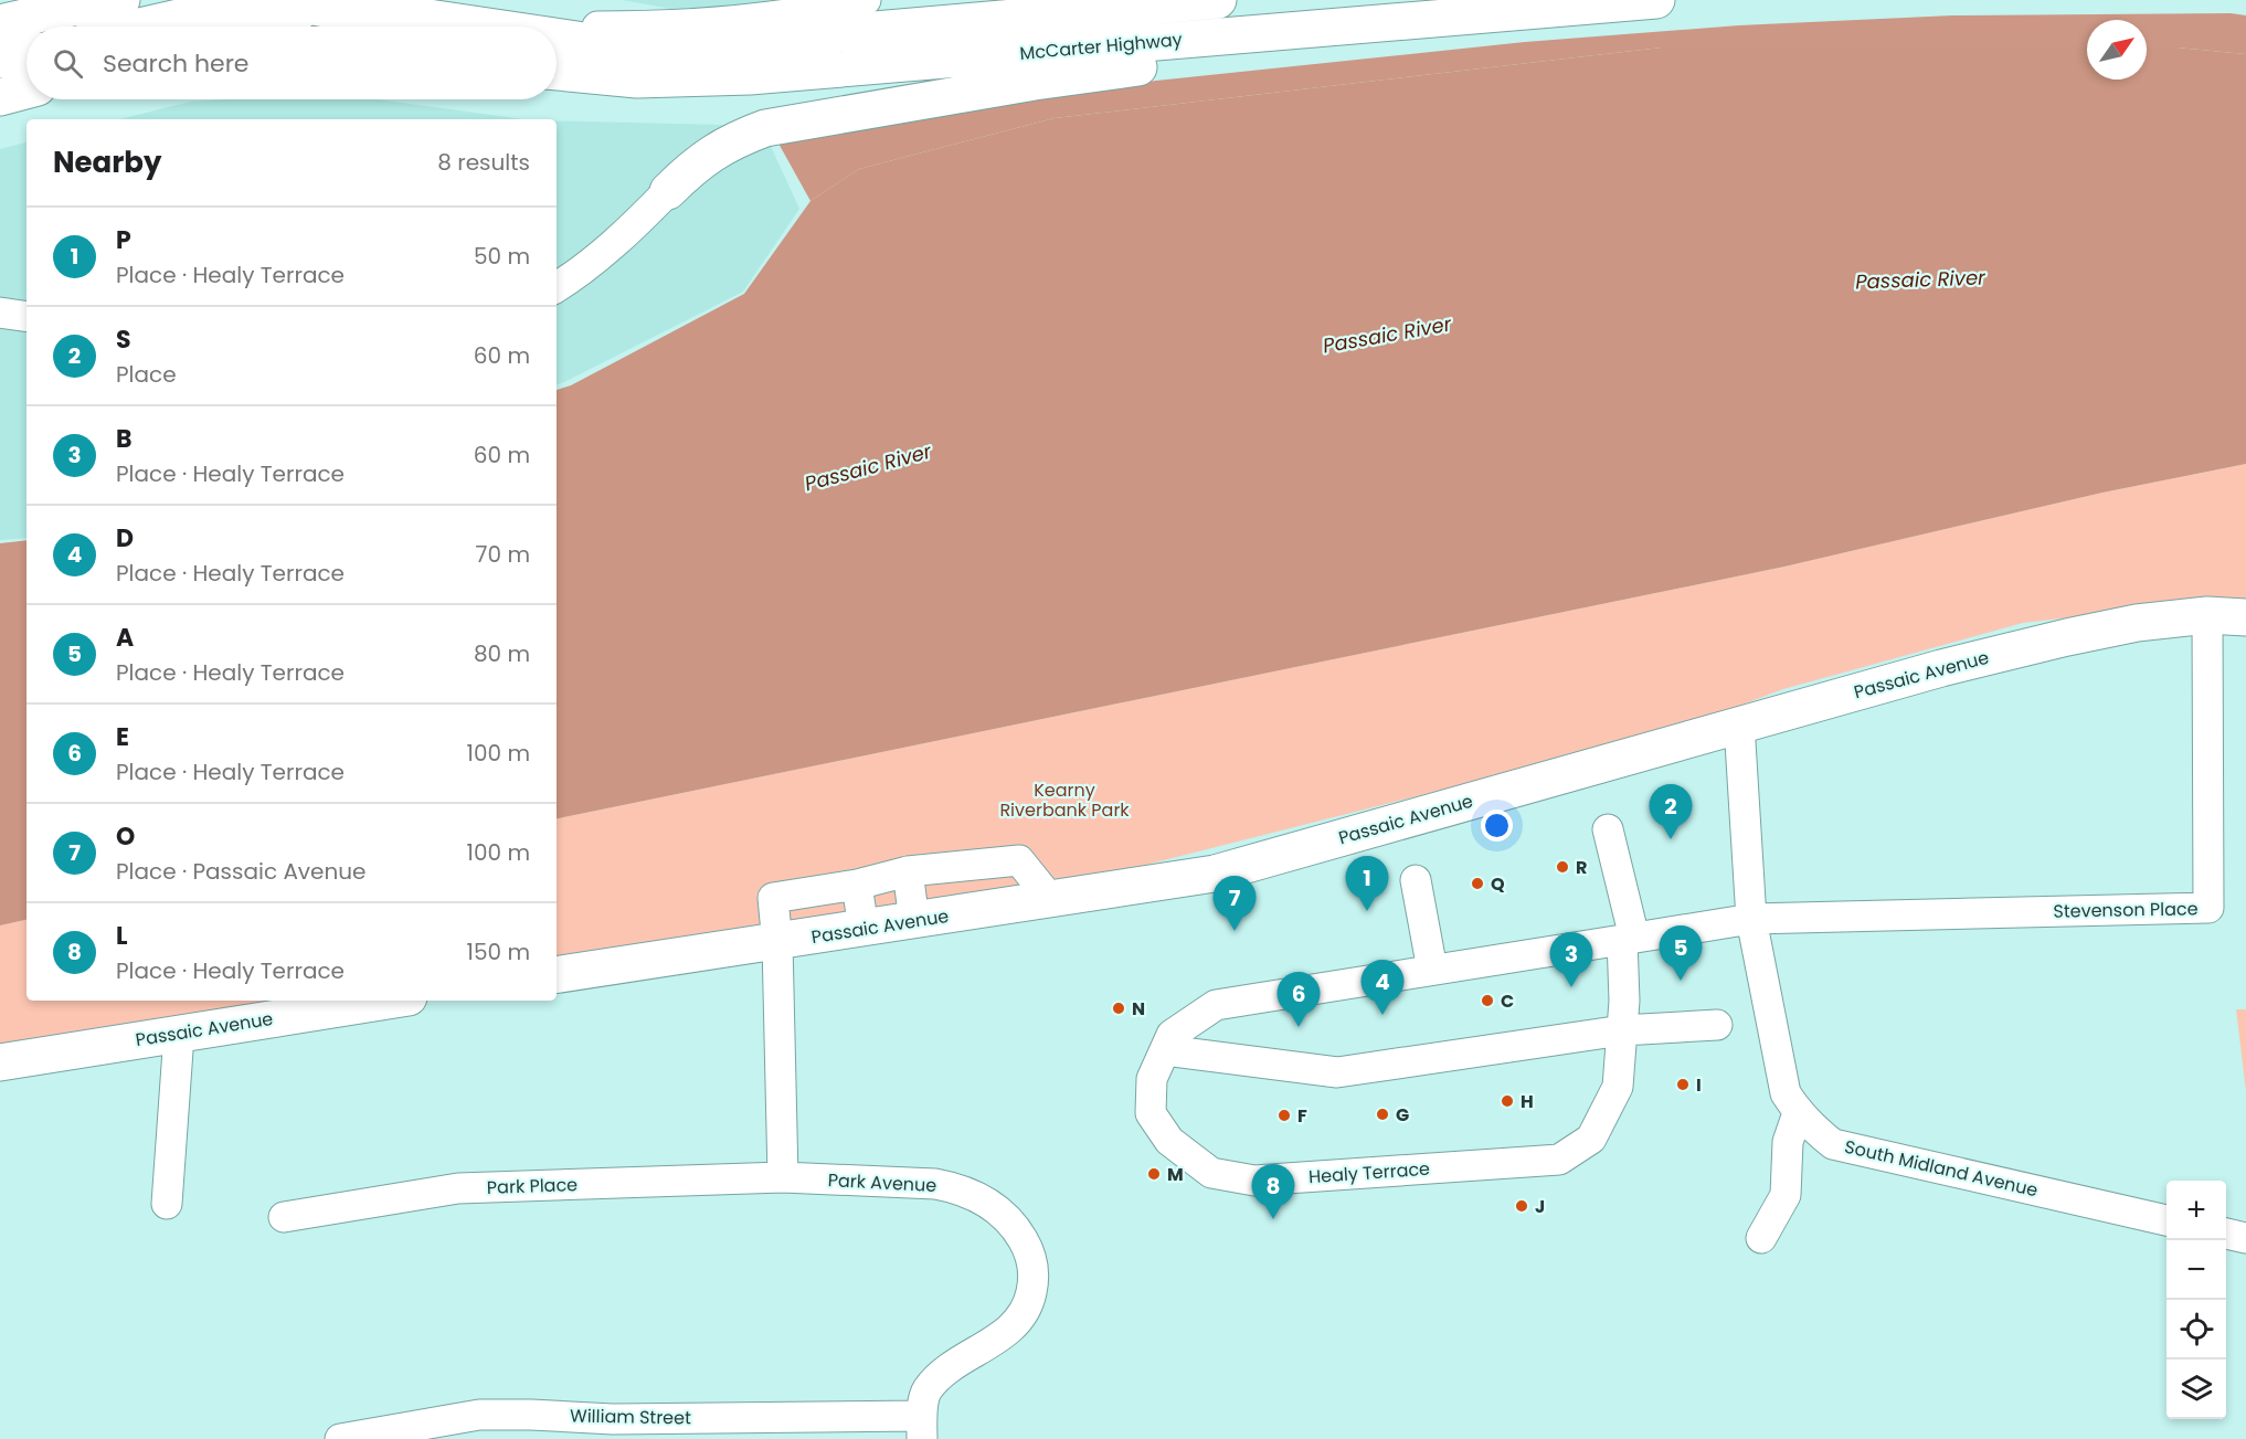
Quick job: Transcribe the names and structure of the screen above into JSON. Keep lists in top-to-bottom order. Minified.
{"streets":{"main road":["McCarter Highway","Passaic Avenue"],"street":["Stevenson Place","South Midland Avenue","Healy Terrace","Park Avenue","Park Place","William Street"]},"crossings":[["Passaic Avenue","Stevenson Place"],["Passaic Avenue","South Midland Avenue"],["Stevenson Place","South Midland Avenue"],["Stevenson Place","Healy Terrace"],["South Midland Avenue","Healy Terrace"],["Park Avenue","Park Place"],["Park Avenue","William Street"]],"water":["Passaic River"],"parks":["Kearny Riverbank Park"],"places":["R","Q","C","N","I","H","G","F","M","J"],"north":"top right","page":{"search":"Search here","heading":["Nearby","8 results"],"list":[{"mark":"1","name":"P","note":"Place · Healy Terrace","value":"50 m"},{"mark":"2","name":"S","note":"Place","value":"60 m"},{"mark":"3","name":"B","note":"Place · Healy Terrace","value":"60 m"},{"mark":"4","name":"D","note":"Place · Healy Terrace","value":"70 m"},{"mark":"5","name":"A","note":"Place · Healy Terrace","value":"80 m"},{"mark":"6","name":"E","note":"Place · Healy Terrace","value":"100 m"},{"mark":"7","name":"O","note":"Place · Passaic Avenue","value":"100 m"},{"mark":"8","name":"L","note":"Place · Healy Terrace","value":"150 m"}],"pins":["2","1","7","5","3","4","6","8"],"map_buttons":["+","−"]}}
